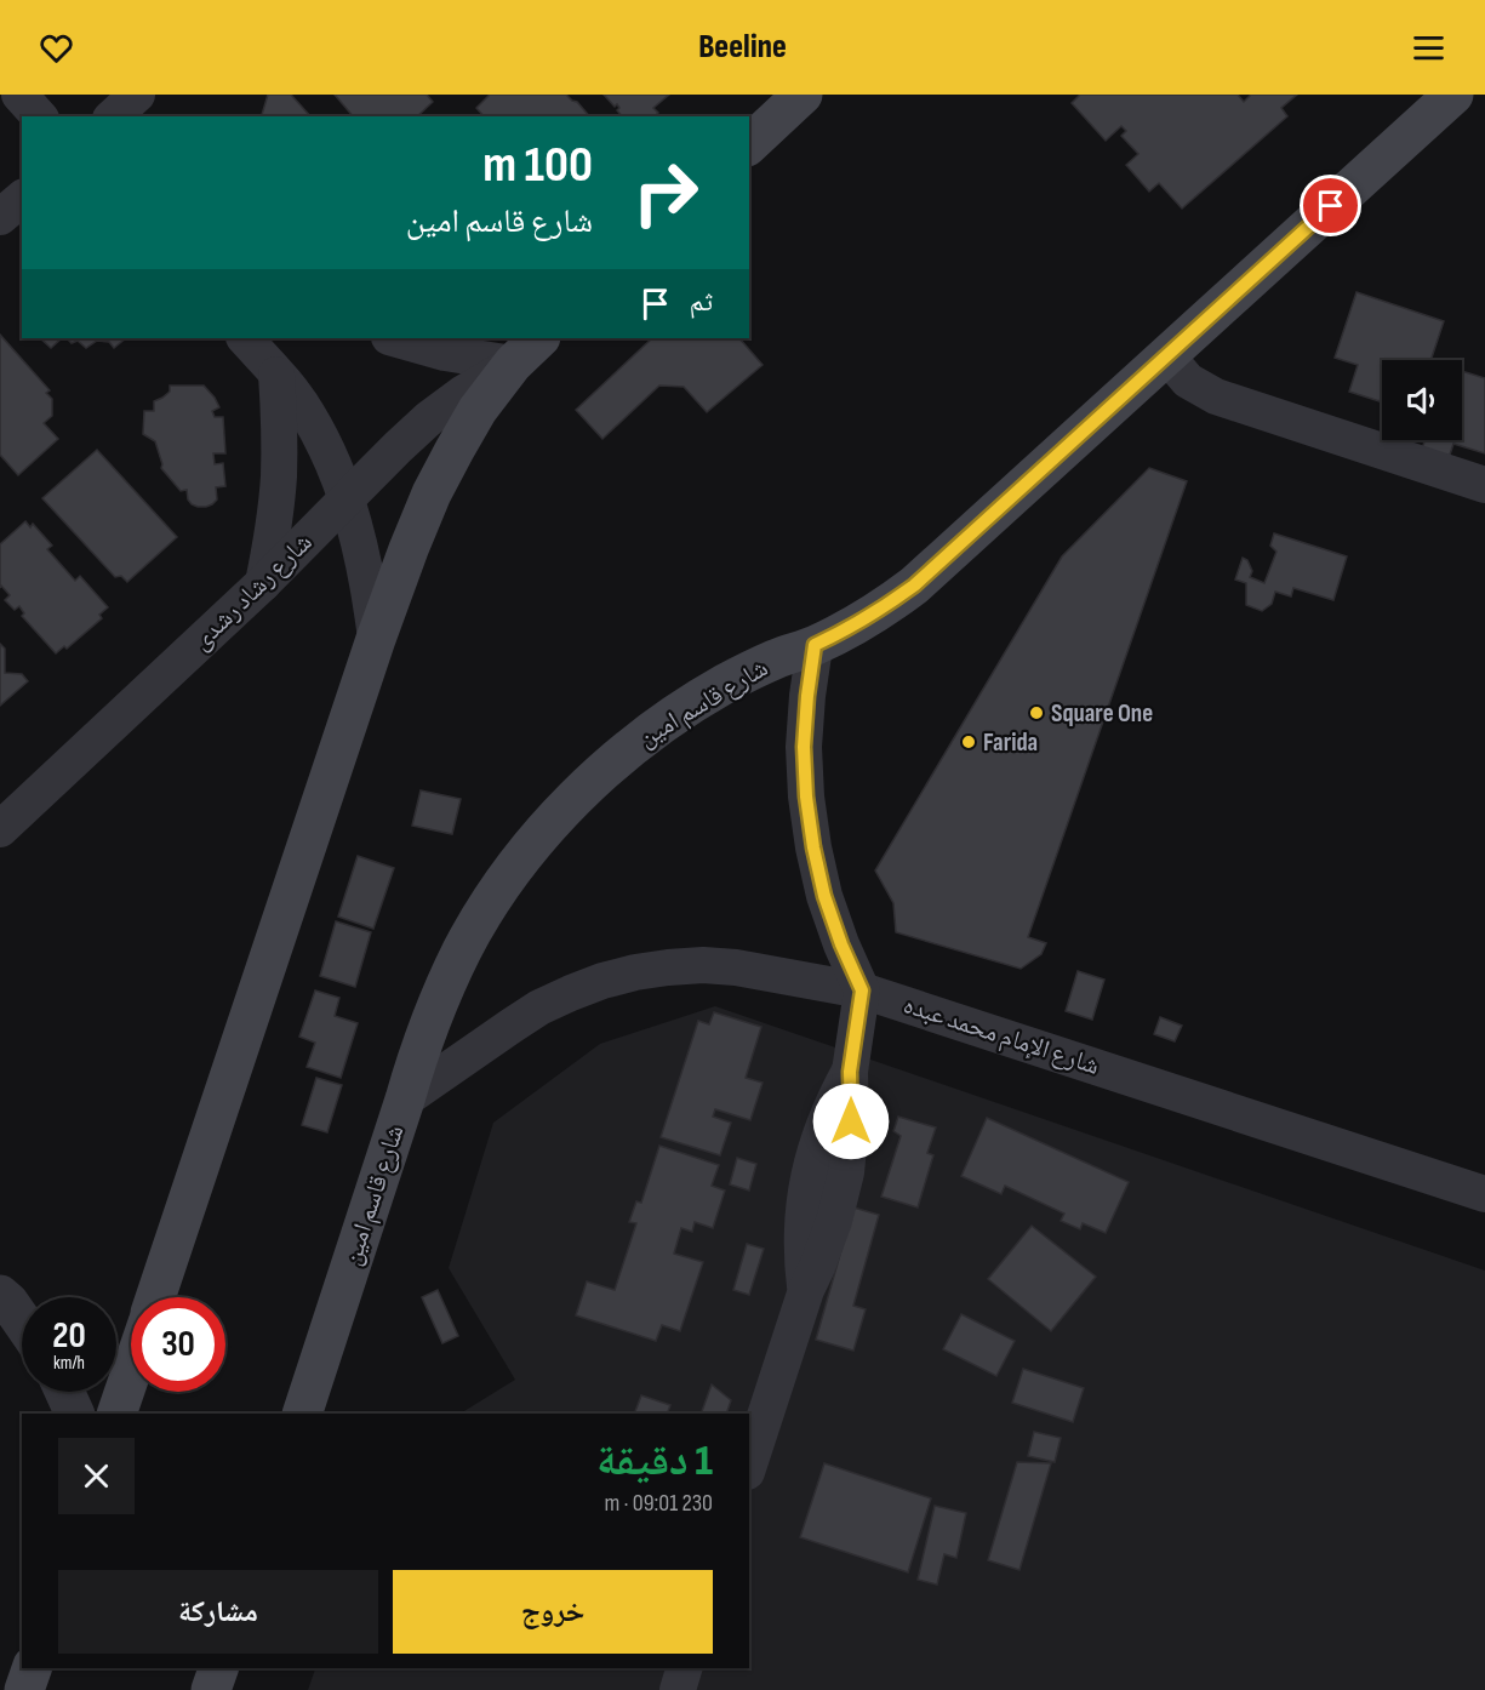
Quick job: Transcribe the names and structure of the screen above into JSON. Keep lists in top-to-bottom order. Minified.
{"streets":{"main road":["شارع قاسم امين"],"street":["شارع رشاد رشدى","شارع الإمام محمد عبده"]},"crossings":[["شارع قاسم امين","شارع الإمام محمد عبده"]],"places":["Square One","Farida"],"page":{"header":"Beeline","turn":["100 m","شارع قاسم امين"],"then":"ثم","speed":"20 km/h","limit":"30","heading":["1 دقيقة","230 m · 09:01"],"buttons":["خروج","مشاركة"]}}
